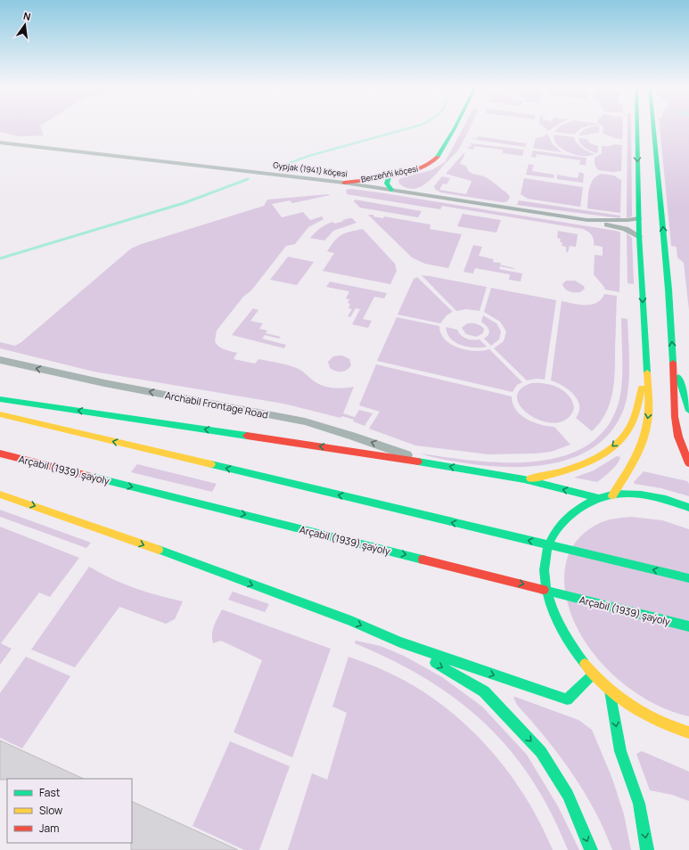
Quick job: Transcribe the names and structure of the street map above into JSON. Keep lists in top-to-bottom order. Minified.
{"streets":{"main road":["Berzeňňi köçesi","Arçabil (1939) şaýoly"],"street":["Gypjak (1941) köçesi","Archabil Frontage Road"]},"crossings":[["Gypjak (1941) köçesi","Berzeňňi köçesi"]],"one_way":["Archabil Frontage Road"],"legend":["Fast","Slow","Jam"],"north":"top"}
